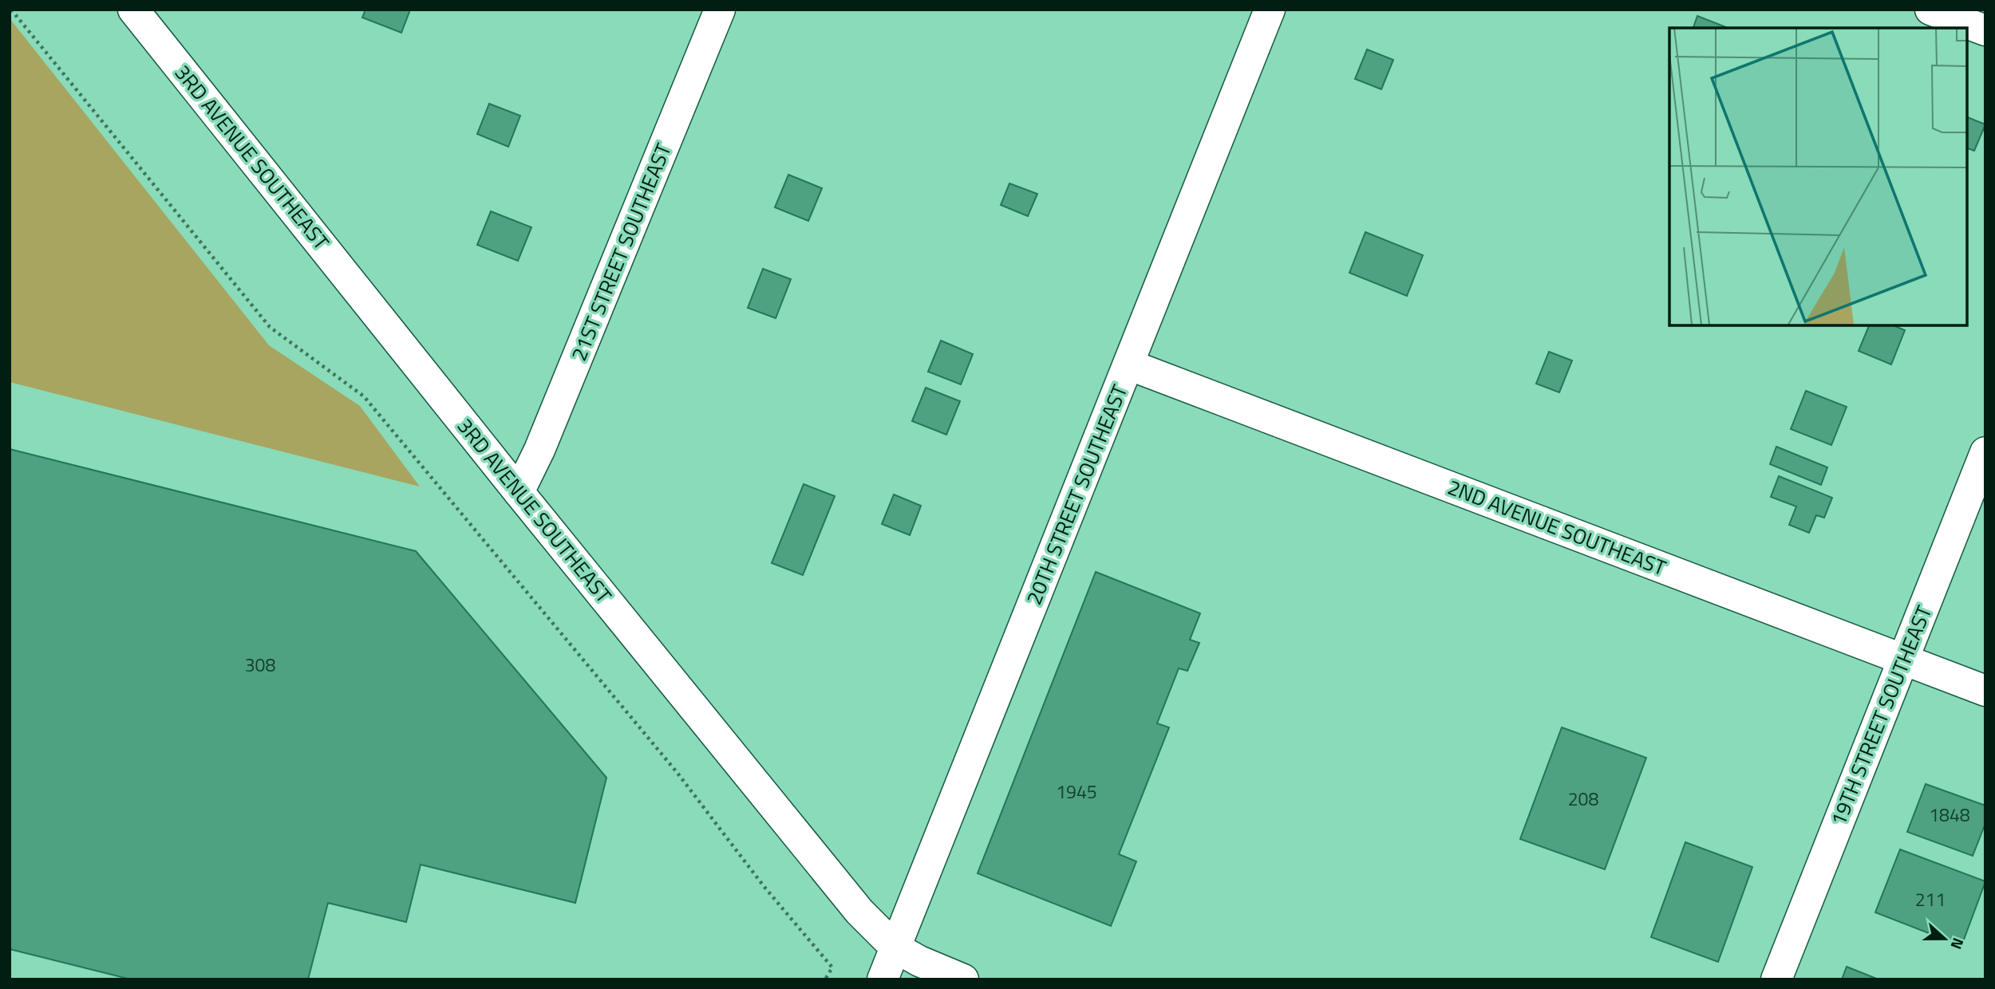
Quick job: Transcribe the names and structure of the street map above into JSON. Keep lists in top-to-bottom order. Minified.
{"streets":{"street":["3RD AVENUE SOUTHEAST","21ST STREET SOUTHEAST","20TH STREET SOUTHEAST","2ND AVENUE SOUTHEAST","19TH STREET SOUTHEAST"]},"crossings":[["3RD AVENUE SOUTHEAST","21ST STREET SOUTHEAST"],["3RD AVENUE SOUTHEAST","20TH STREET SOUTHEAST"],["20TH STREET SOUTHEAST","2ND AVENUE SOUTHEAST"],["2ND AVENUE SOUTHEAST","19TH STREET SOUTHEAST"]],"house_numbers":["308","1945","208","1848","211"],"north":"right"}
